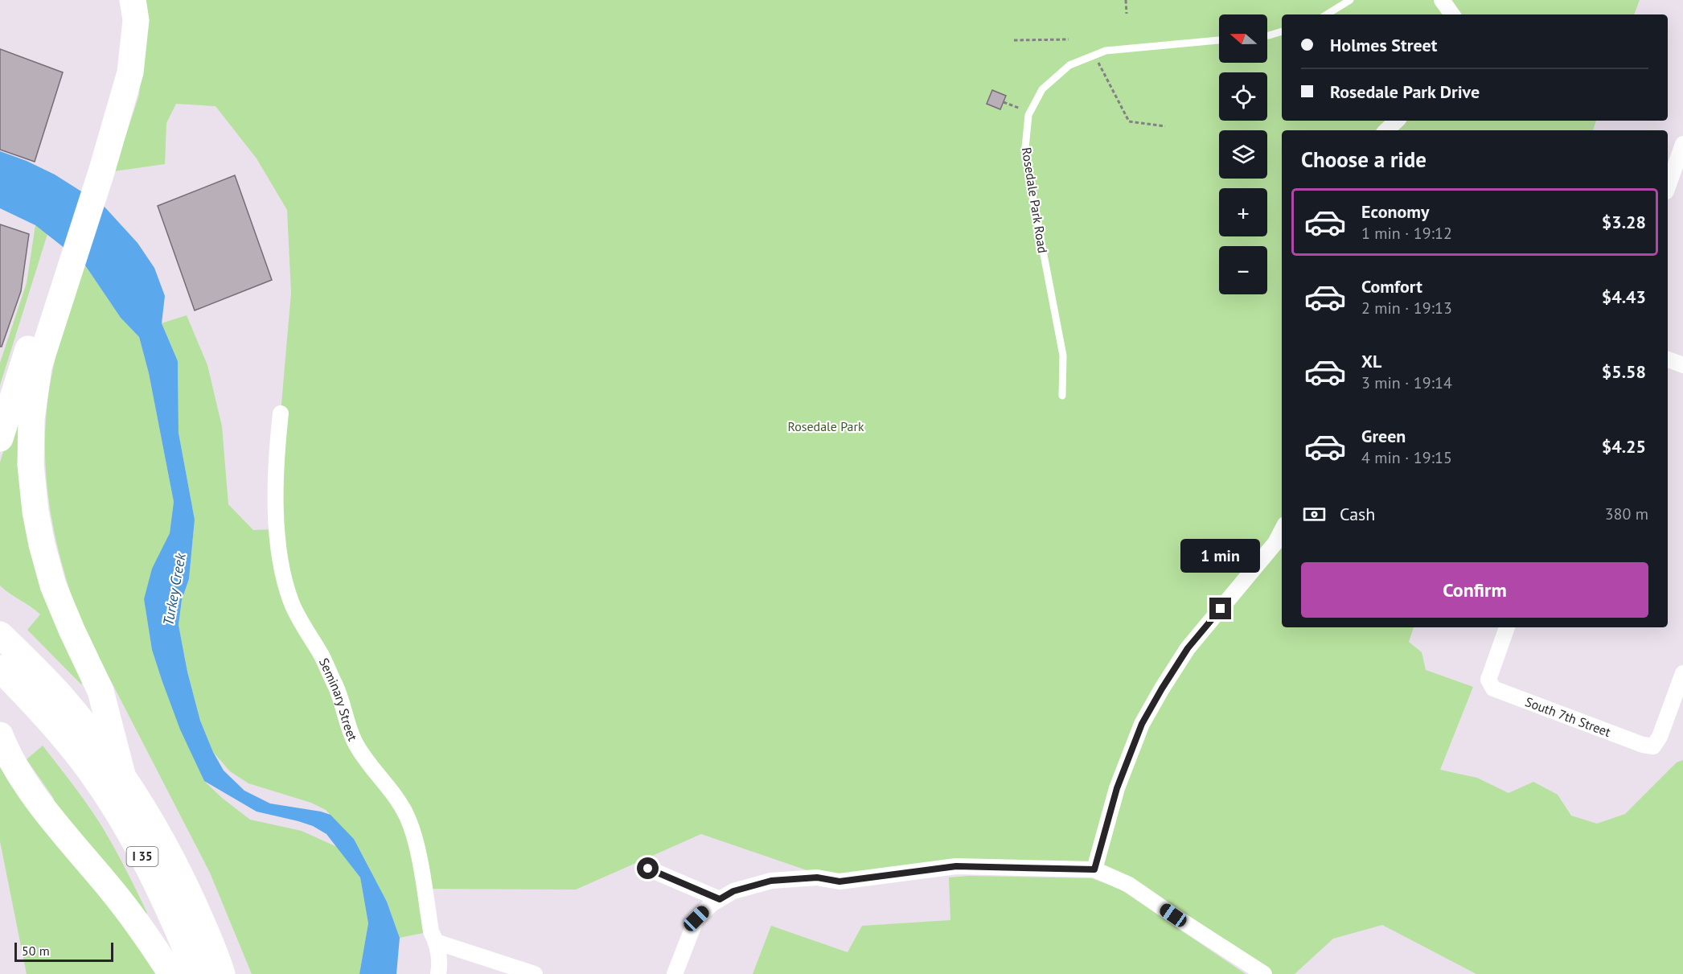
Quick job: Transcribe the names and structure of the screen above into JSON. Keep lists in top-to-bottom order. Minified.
{"streets":{"highway":["I 35"],"street":["Seminary Street","South 7th Street"],"lane":["Rosedale Park Road"]},"water":["Turkey Creek"],"parks":["Rosedale Park"],"scale_bar":"50 m","north":"left","page":{"map_buttons":["+","−"],"banner":["Holmes Street","Rosedale Park Drive"],"heading":"Choose a ride","list":[{"name":"Economy","note":"1 min · 19:12","value":"$3.28"},{"name":"Comfort","note":"2 min · 19:13","value":"$4.43"},{"name":"XL","note":"3 min · 19:14","value":"$5.58"},{"name":"Green","note":"4 min · 19:15","value":"$4.25"}],"pay":["Cash","380 m"],"bubble":"1 min","buttons":"Confirm","scale":"50 m"}}
